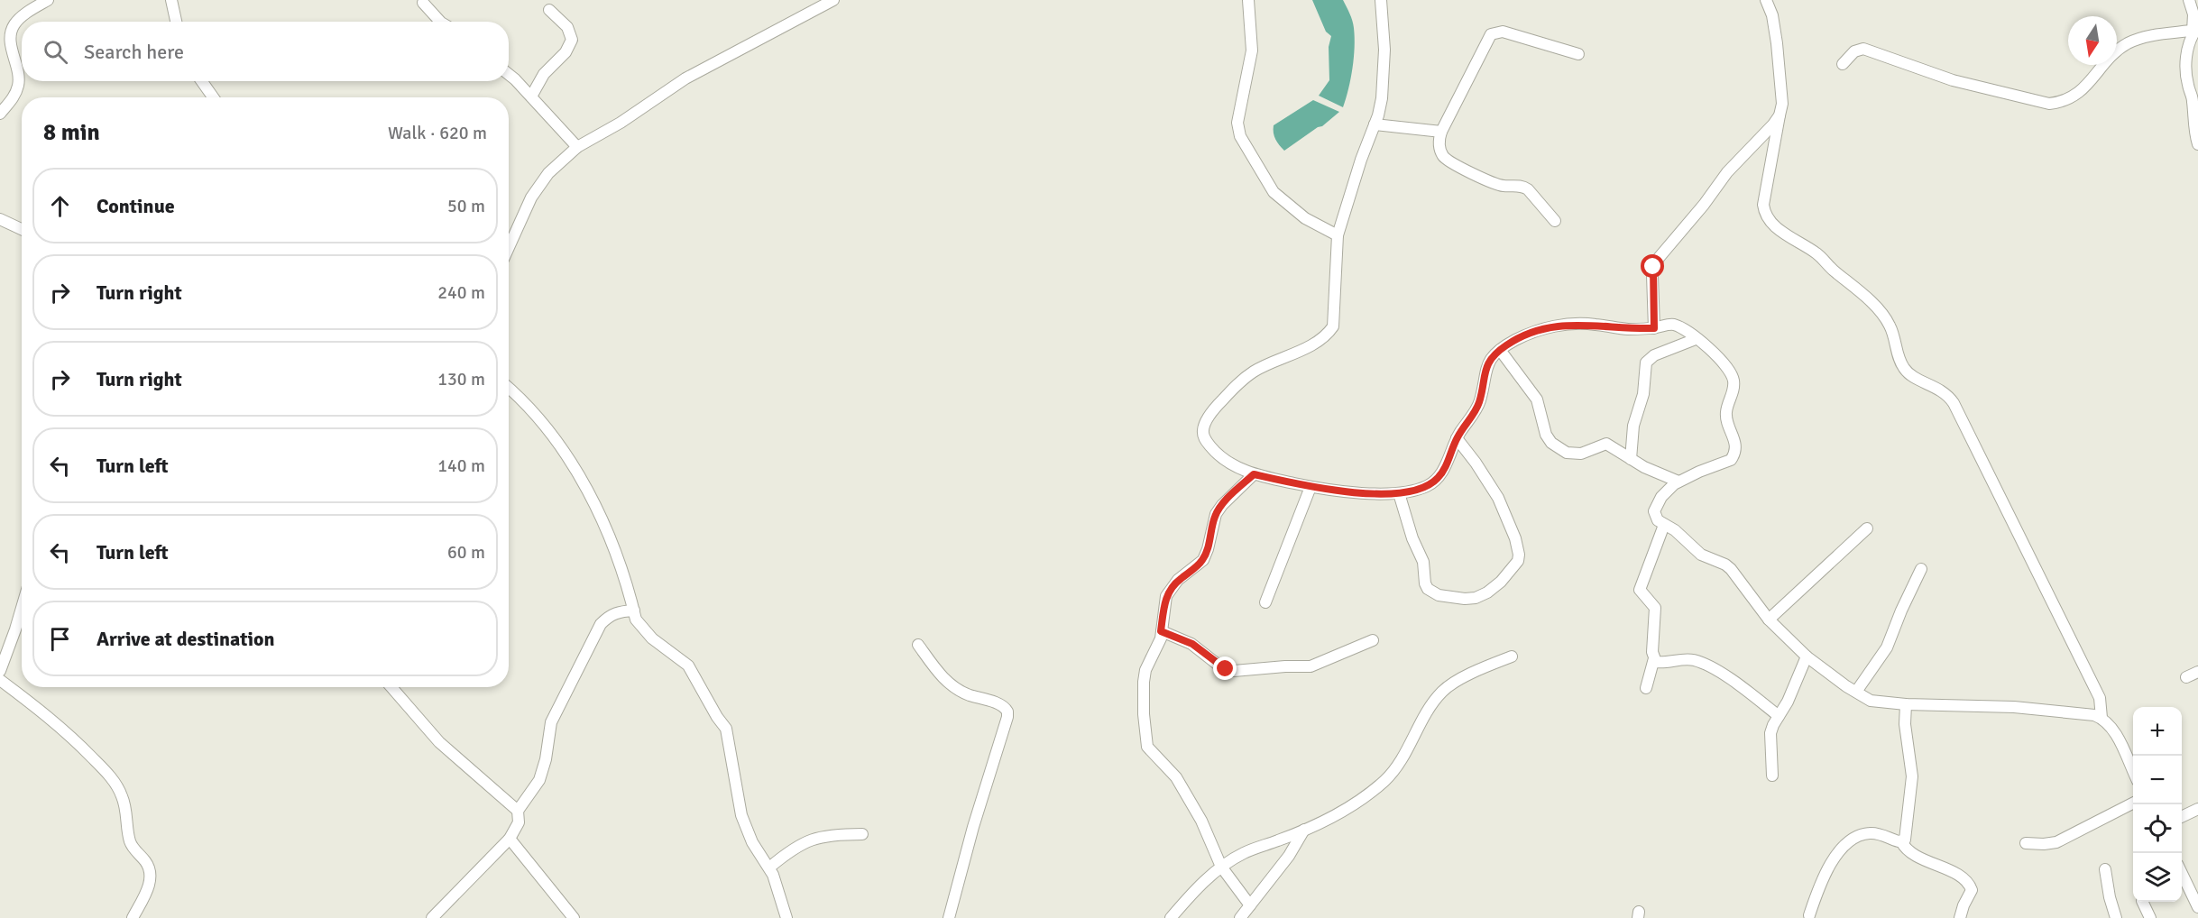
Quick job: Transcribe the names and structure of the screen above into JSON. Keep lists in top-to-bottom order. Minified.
{"north":"bottom","page":{"search":"Search here","heading":["8 min","Walk · 620 m"],"list":[["Continue","50 m"],["Turn right","240 m"],["Turn right","130 m"],["Turn left","140 m"],["Turn left","60 m"],"Arrive at destination"],"map_buttons":["+","−"]}}
